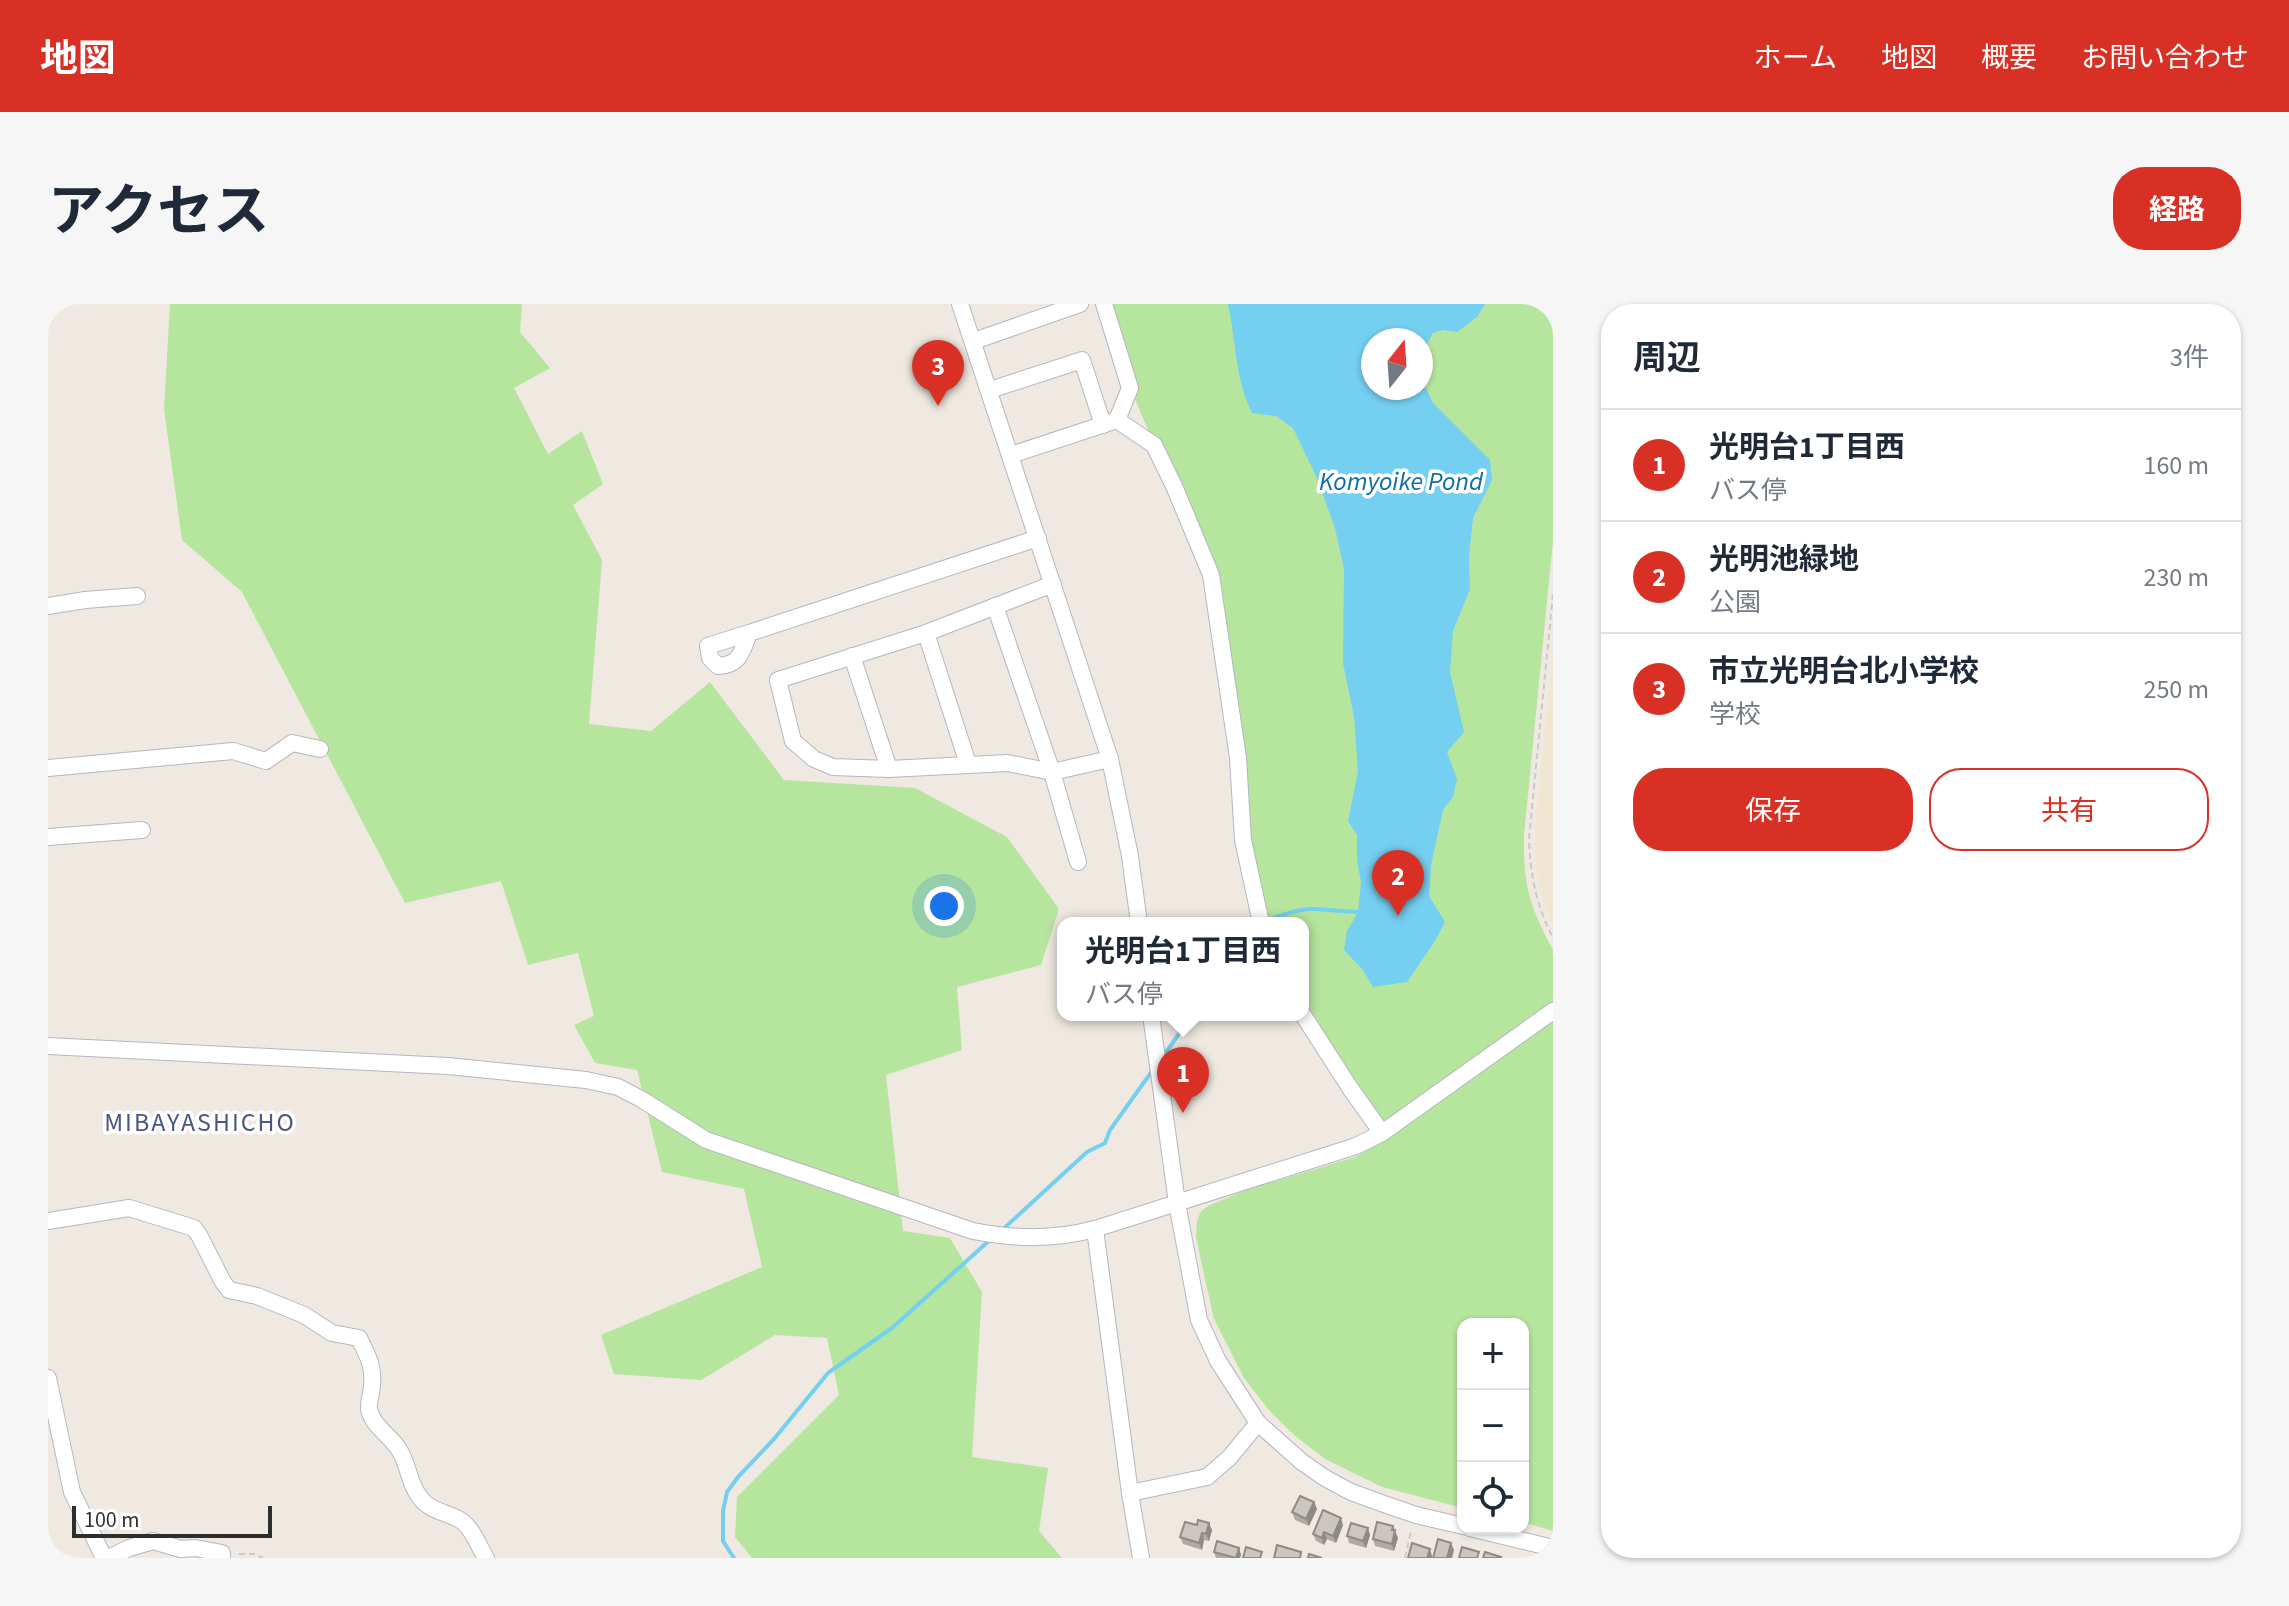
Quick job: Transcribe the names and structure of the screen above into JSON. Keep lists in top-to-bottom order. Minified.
{"districts":["MIBAYASHICHO"],"water":["Komyoike Pond"],"scale_bar":"100 m","north":"top","page":{"header":"地図","nav":["ホーム","地図","概要","お問い合わせ"],"title":"アクセス","buttons":["経路",["保存","共有"]],"heading":["周辺","3件"],"pins":["3","2","1"],"list":[{"mark":"1","name":"光明台1丁目西","note":"バス停","value":"160 m"},{"mark":"2","name":"光明池緑地","note":"公園","value":"230 m"},{"mark":"3","name":"市立光明台北小学校","note":"学校","value":"250 m"}],"popup":["光明台1丁目西","バス停"],"map_buttons":["+","−"],"scale":"100 m"}}
